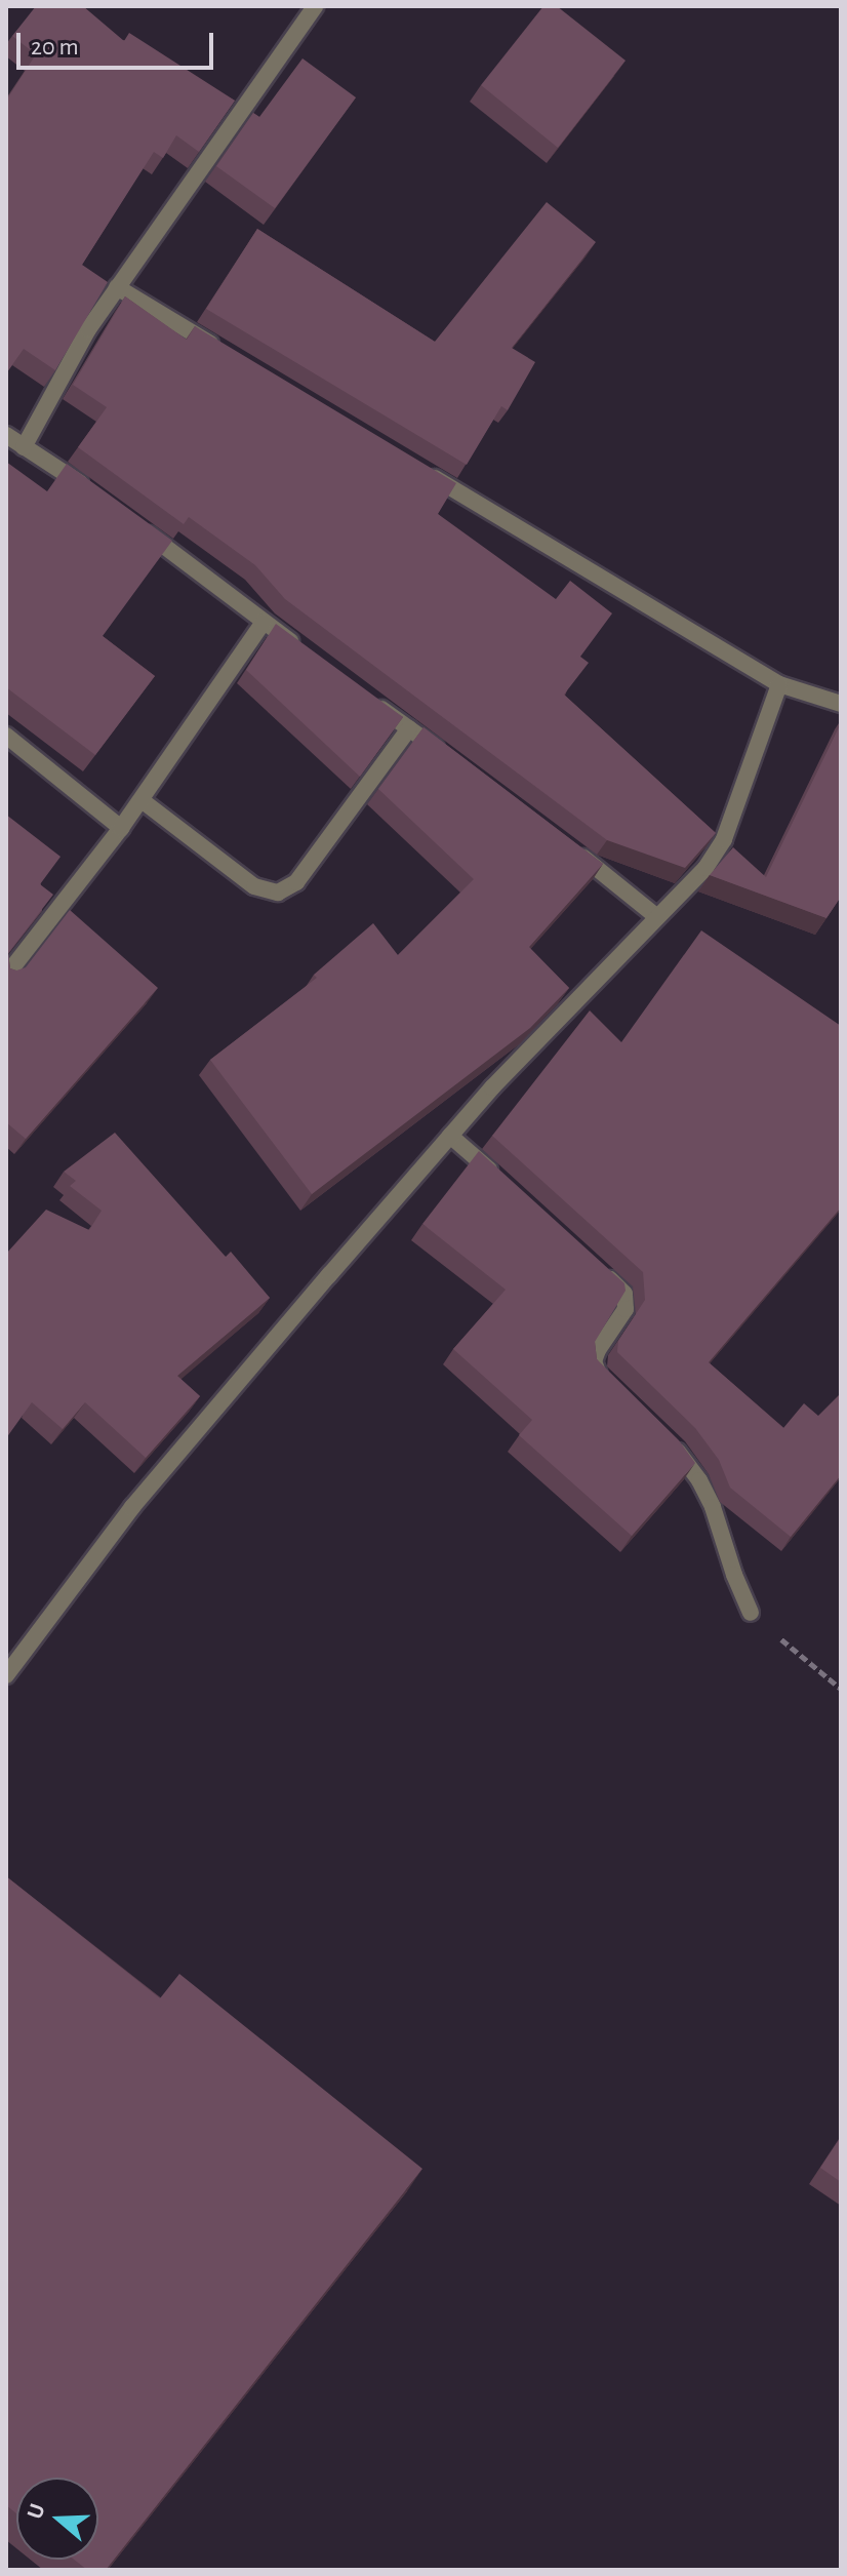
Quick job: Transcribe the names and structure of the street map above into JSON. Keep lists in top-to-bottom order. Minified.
{"scale_bar":"20 m","north":"left"}
